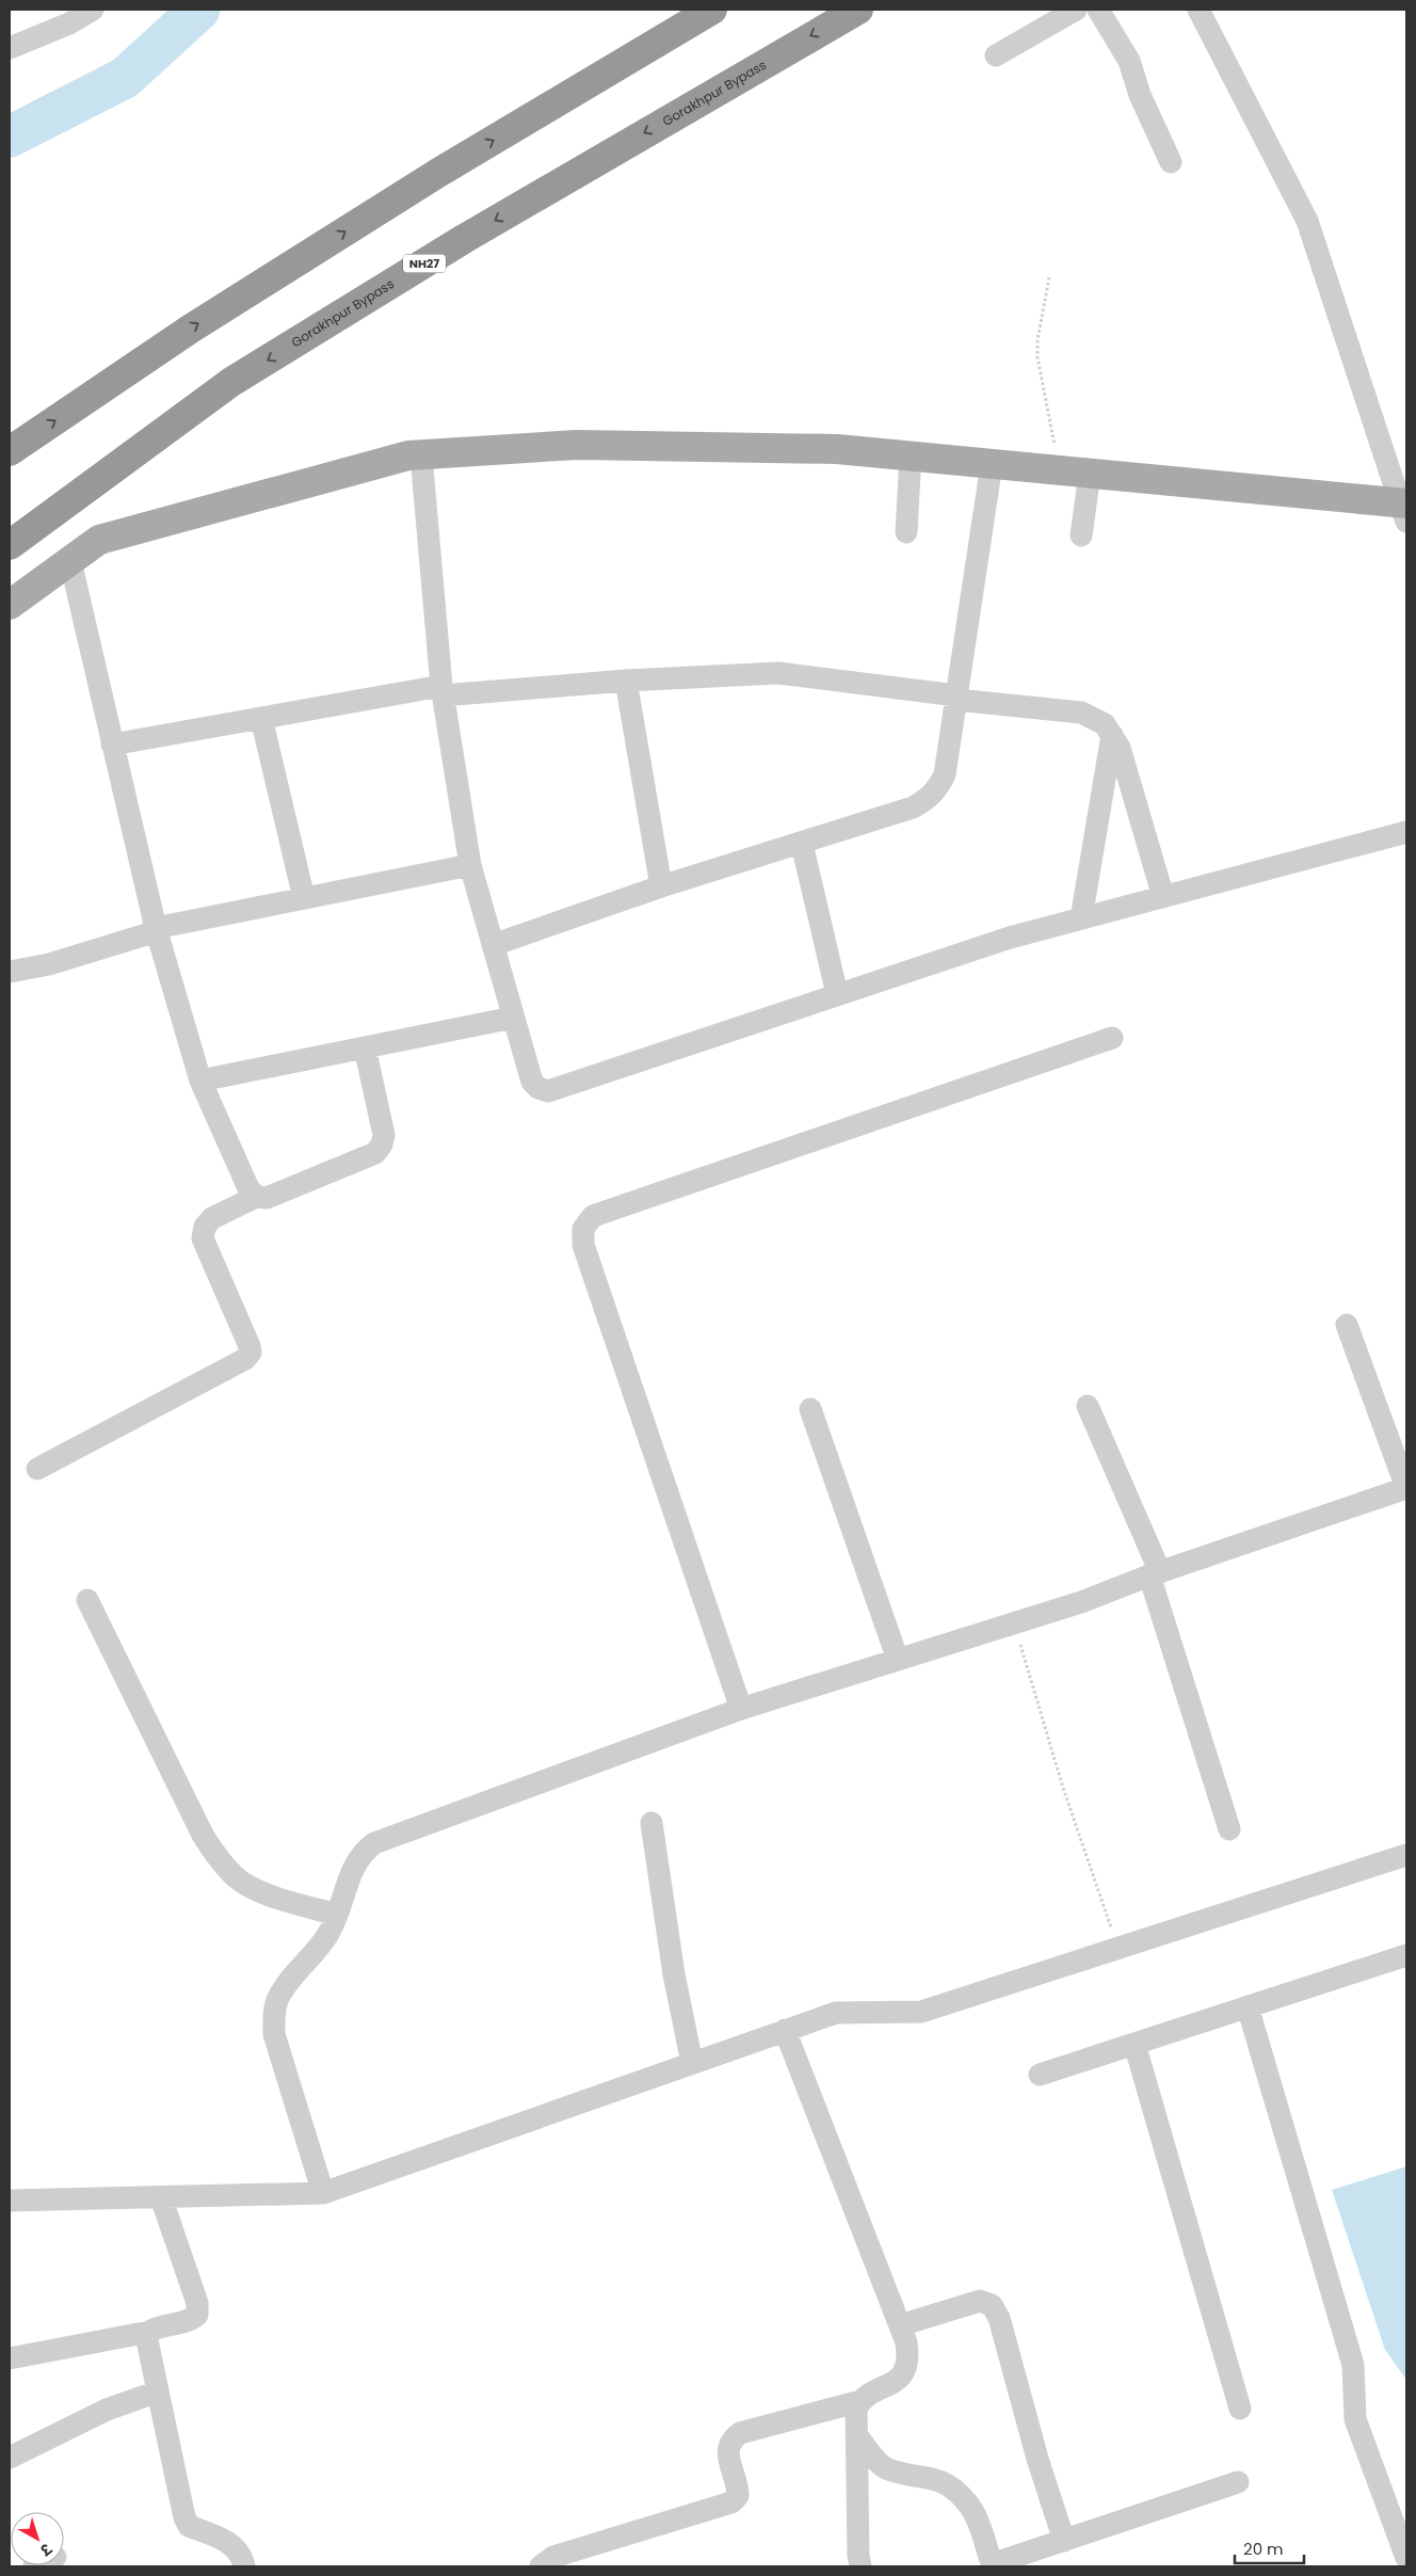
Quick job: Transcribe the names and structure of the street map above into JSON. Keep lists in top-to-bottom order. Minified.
{"streets":{"highway":["Gorakhpur Bypass","NH27"]},"scale_bar":"20 m","north":"bottom right"}
